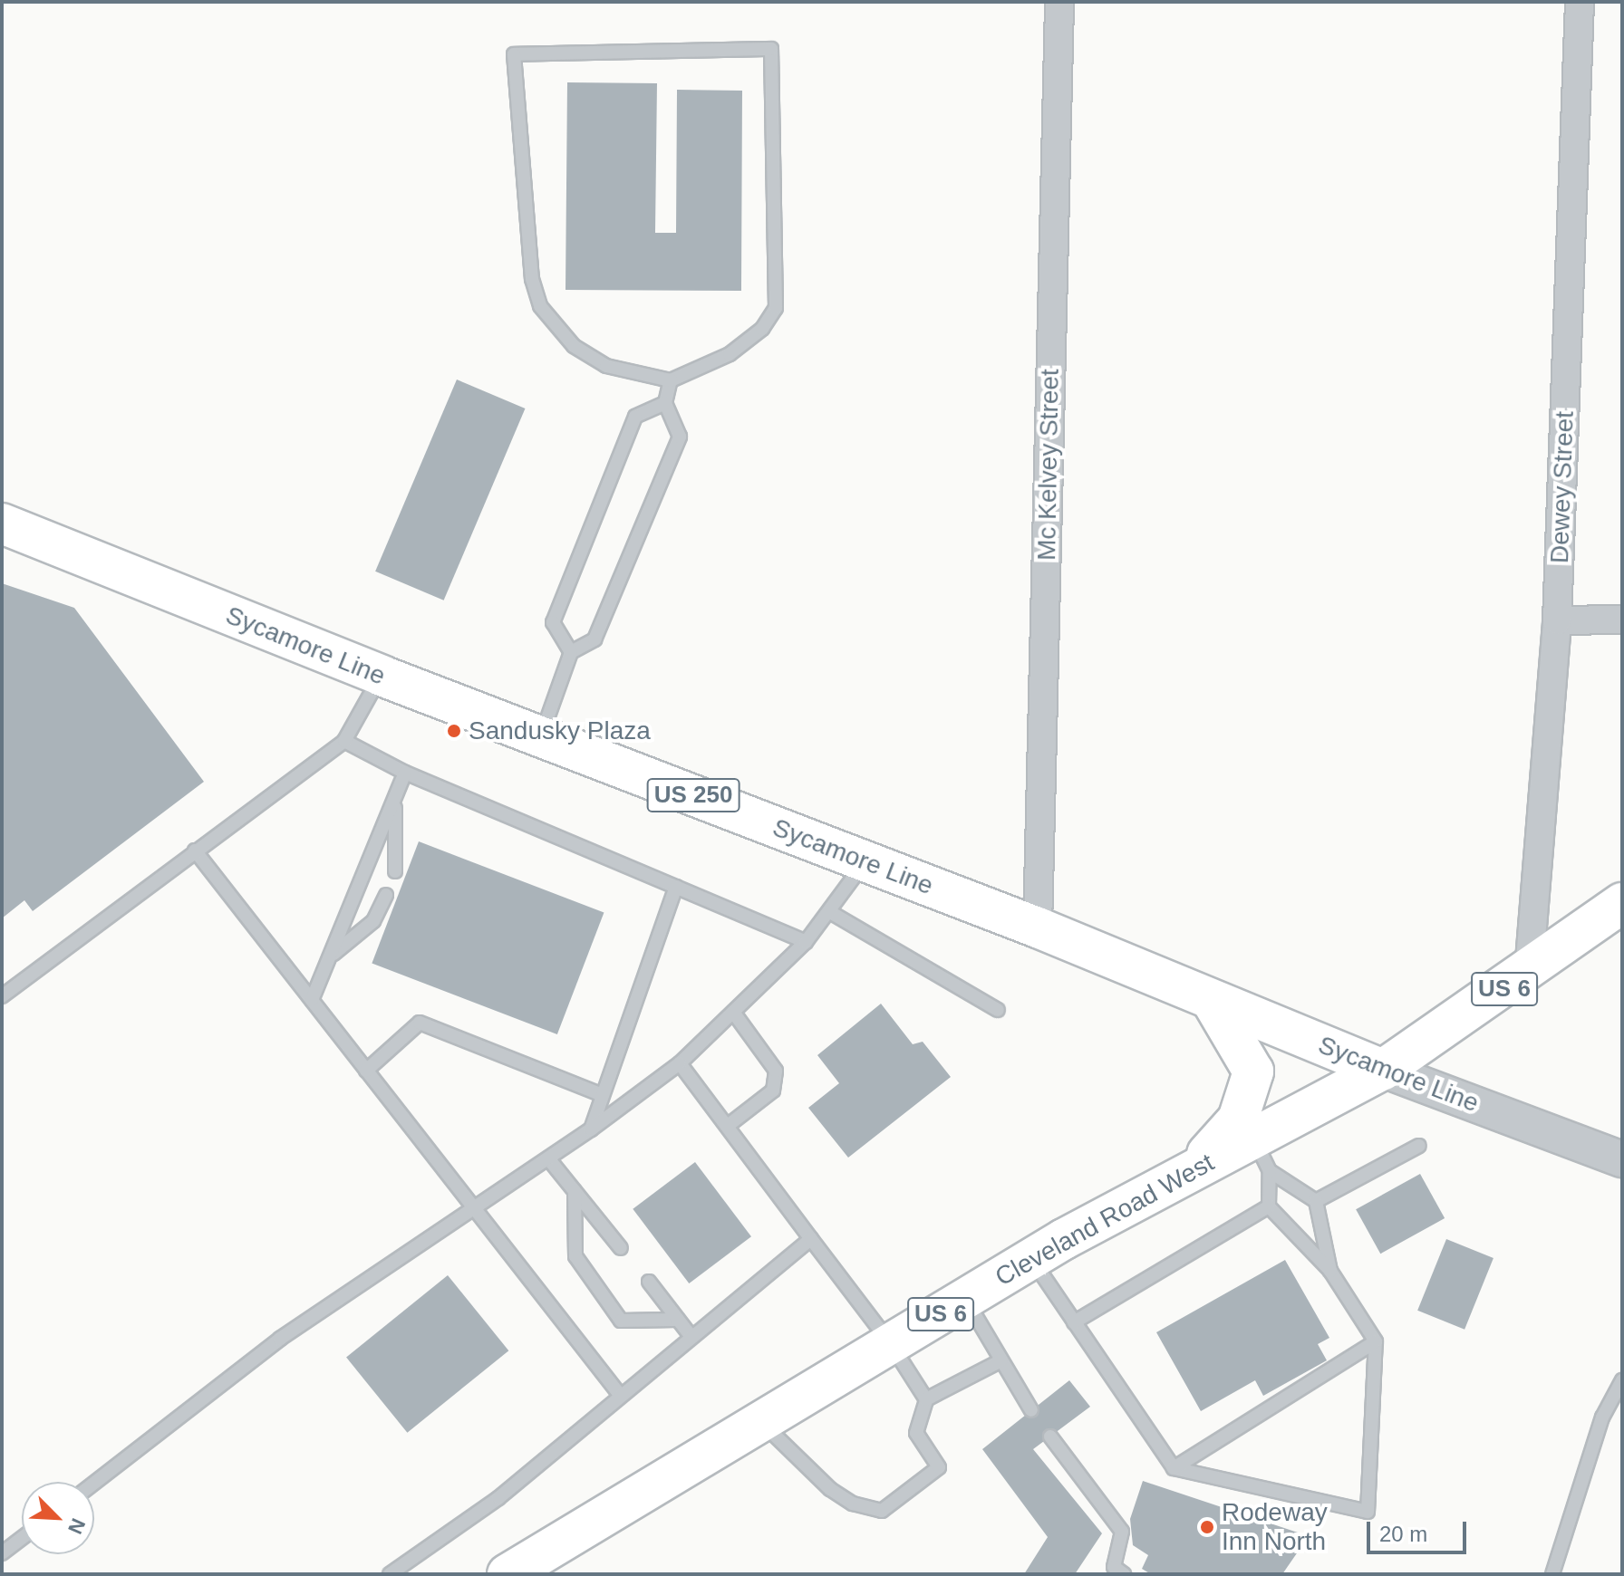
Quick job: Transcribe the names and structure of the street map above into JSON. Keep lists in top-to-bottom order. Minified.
{"streets":{"main road":["Sycamore Line","US 250","US 6","Cleveland Road West"],"street":["Mc Kelvey Street","Dewey Street"]},"crossings":[["Mc Kelvey Street","Sycamore Line"],["Dewey Street","Cleveland Road West"],["Sycamore Line","Cleveland Road West"]],"places":["Sandusky Plaza","Rodeway Inn North"],"scale_bar":"20 m","north":"bottom right"}
